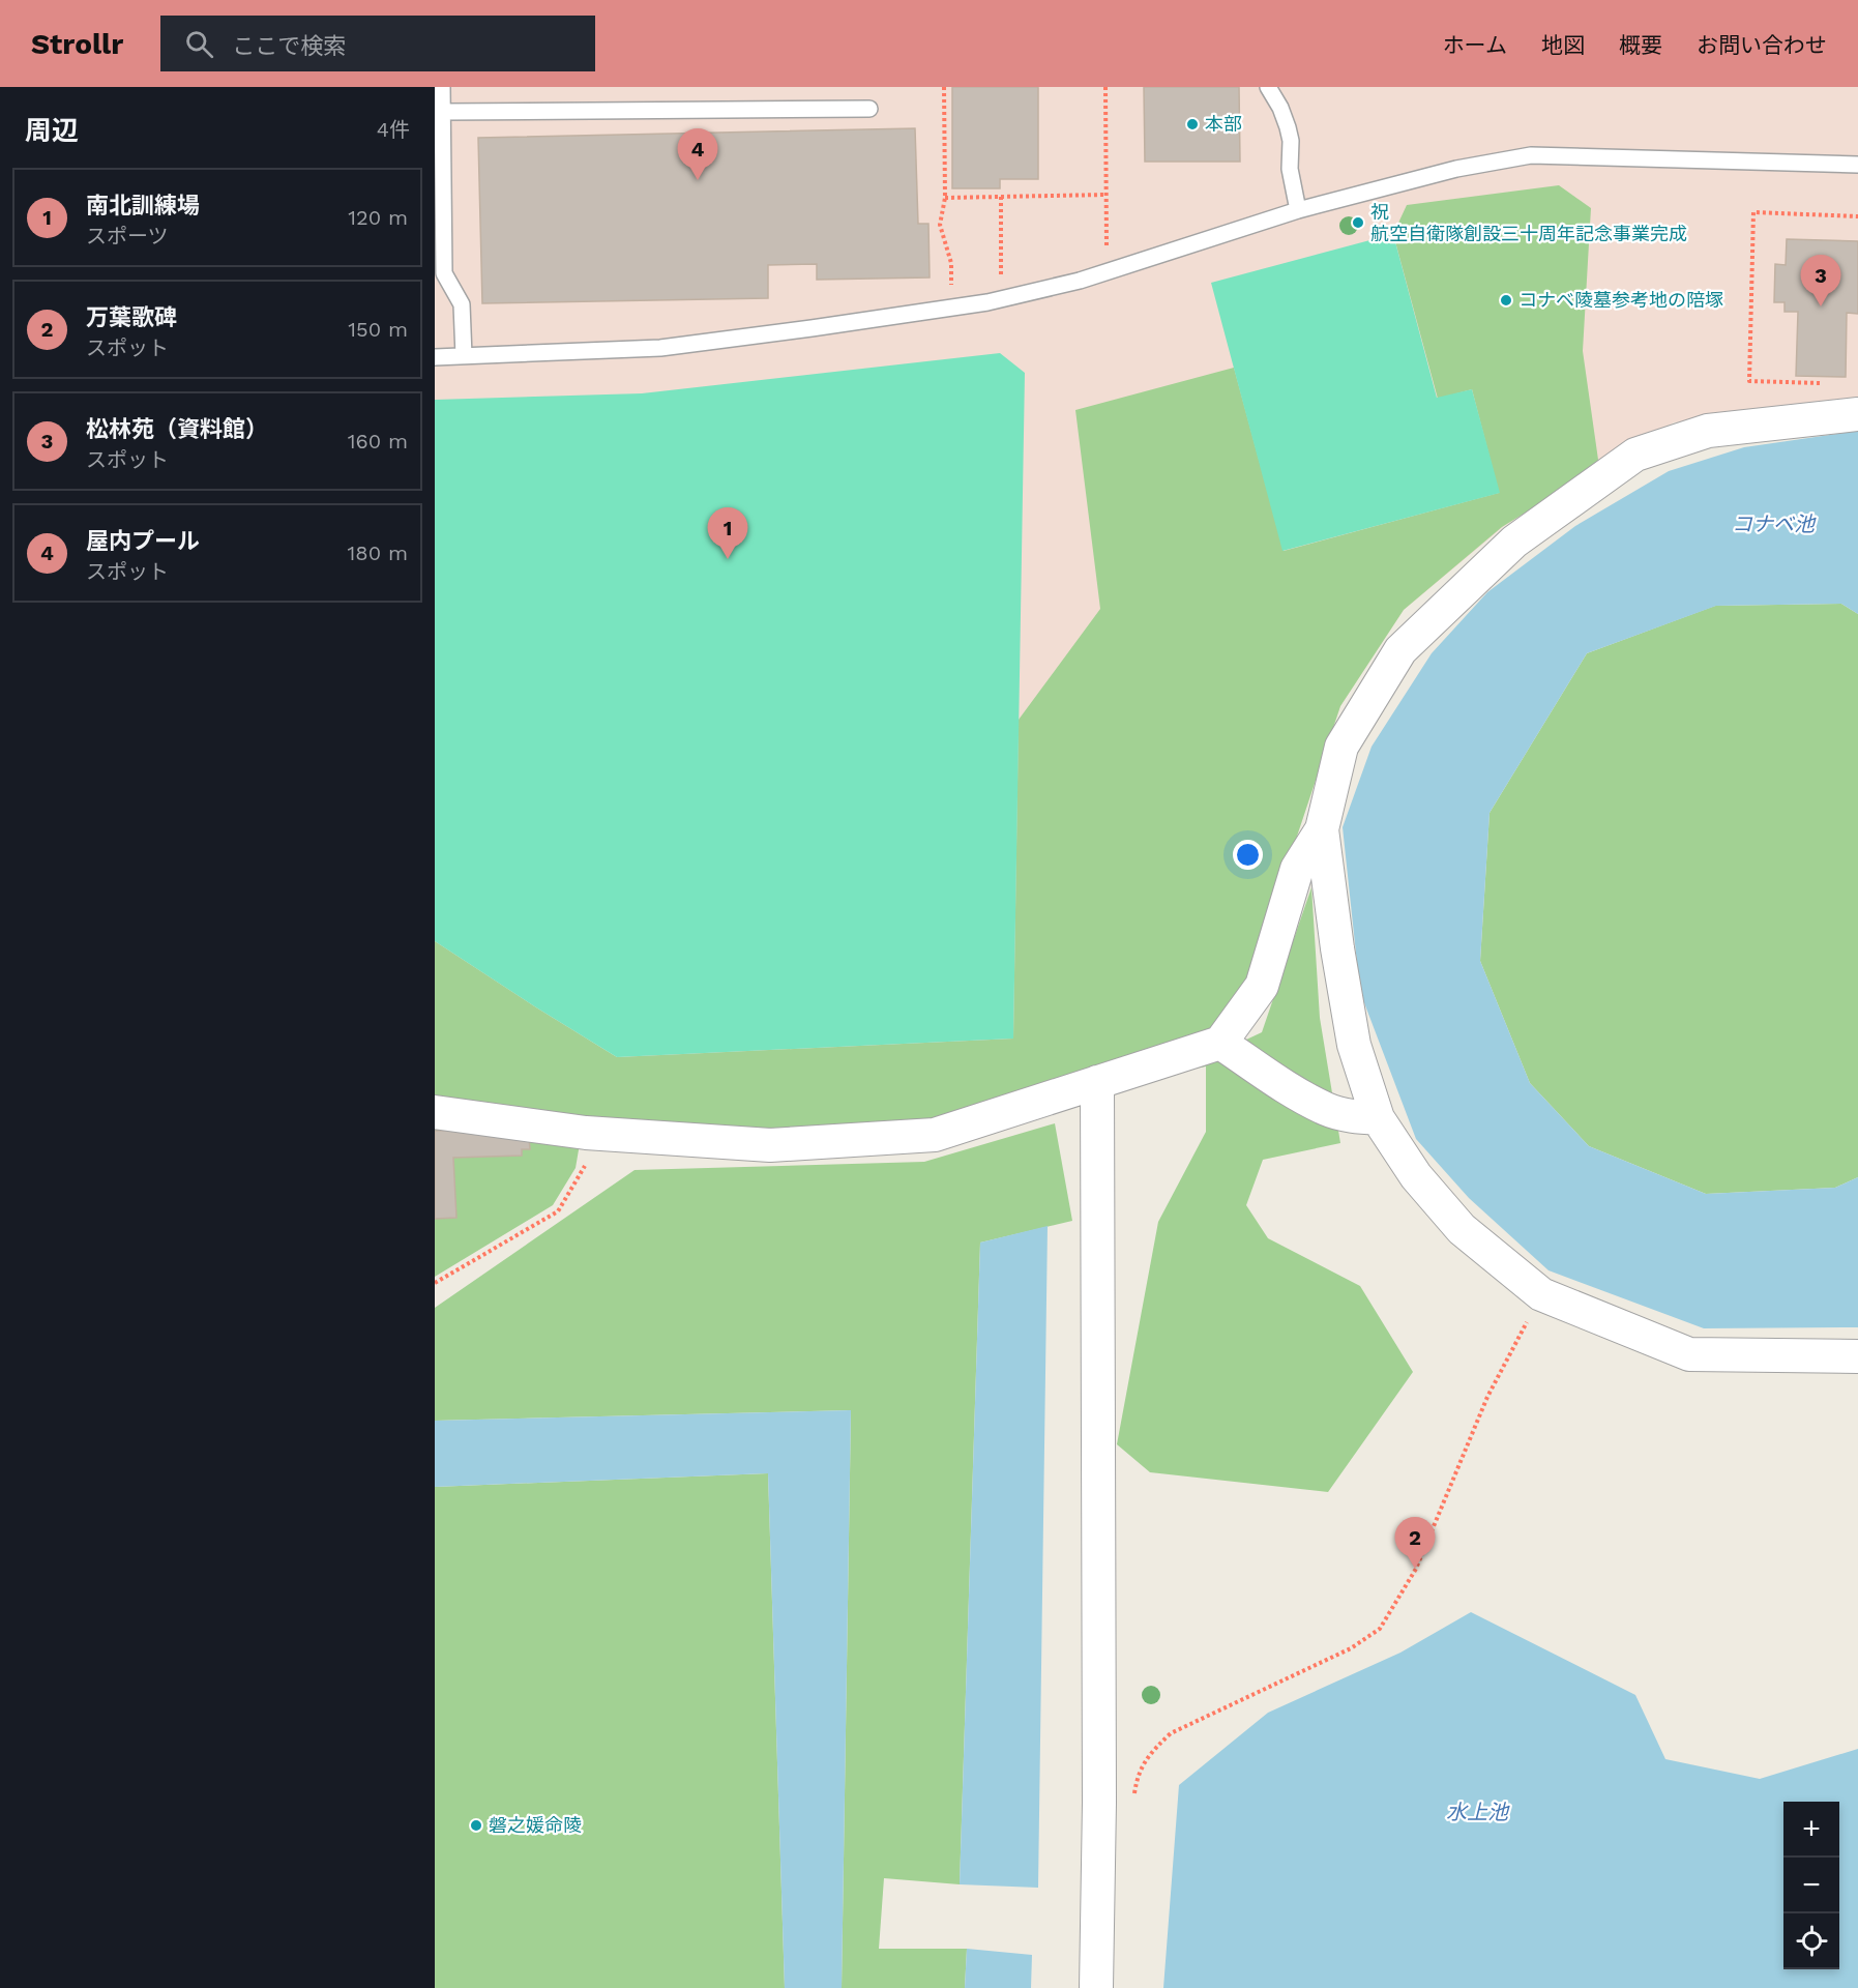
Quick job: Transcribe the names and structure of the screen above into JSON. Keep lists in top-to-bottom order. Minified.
{"water":["コナベ池","水上池"],"places":["本部","祝 航空自衛隊創設三十周年記念事業完成","コナベ陵墓参考地の陪塚","磐之媛命陵"],"page":{"header":"Strollr","search":"ここで検索","nav":["ホーム","地図","概要","お問い合わせ"],"heading":["周辺","4件"],"pins":["4","3","1","2"],"list":[{"mark":"1","name":"南北訓練場","note":"スポーツ","value":"120 m"},{"mark":"2","name":"万葉歌碑","note":"スポット","value":"150 m"},{"mark":"3","name":"松林苑（資料館）","note":"スポット","value":"160 m"},{"mark":"4","name":"屋内プール","note":"スポット","value":"180 m"}],"map_buttons":["+","−"]}}
